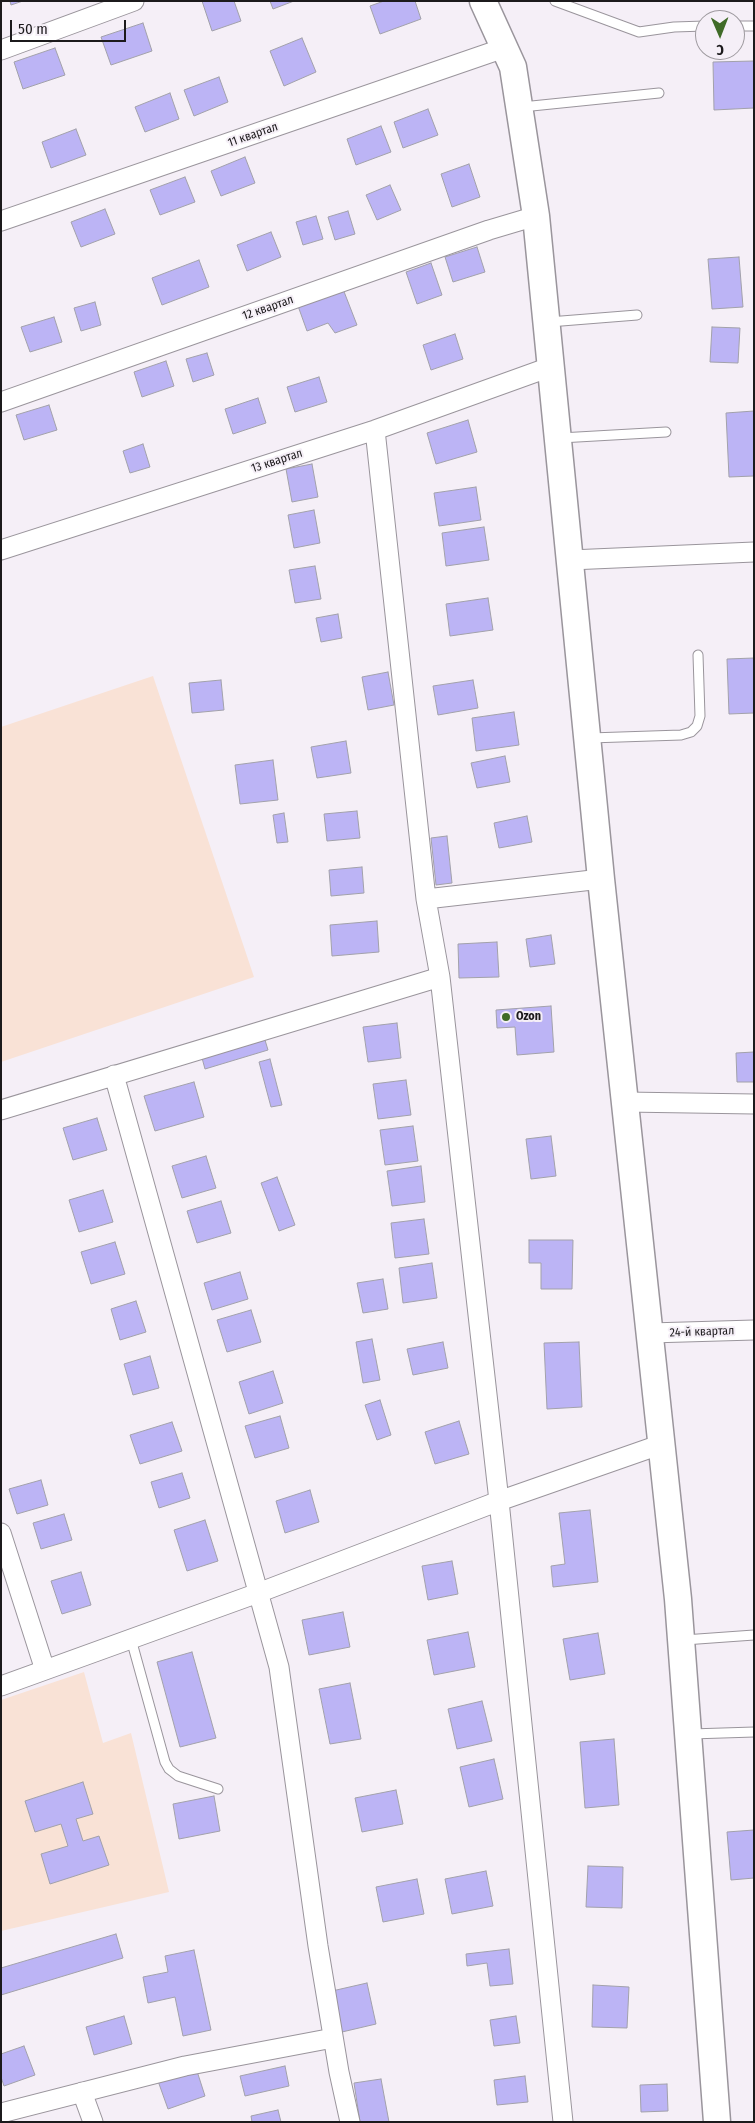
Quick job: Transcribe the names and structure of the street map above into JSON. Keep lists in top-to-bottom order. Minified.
{"streets":{"street":["11 квартал","12 квартал","13 квартал","24-й квартал"]},"places":["Ozon"],"scale_bar":"50 m","north":"bottom"}
